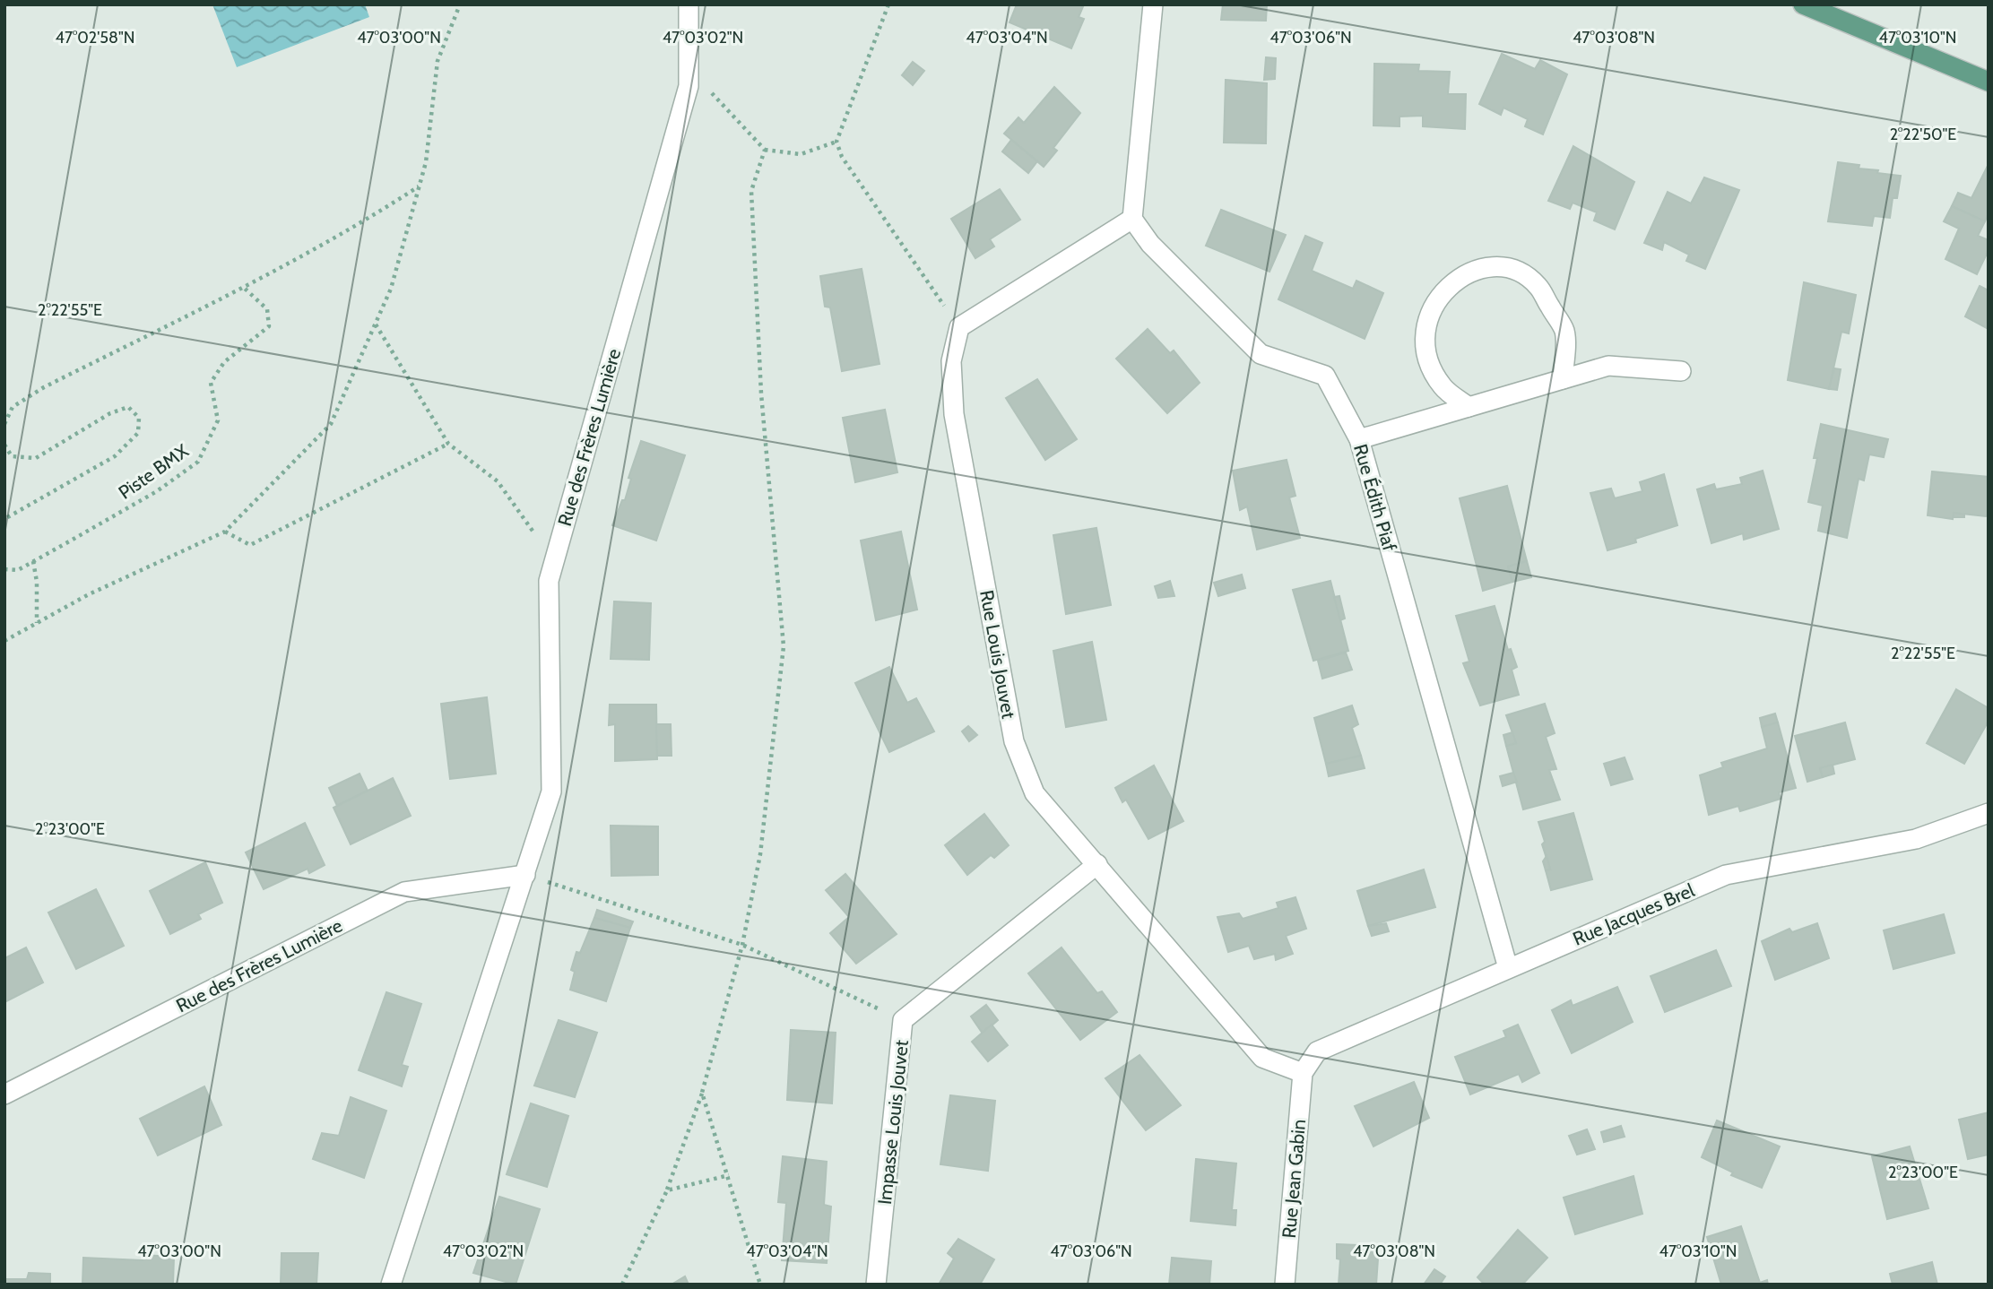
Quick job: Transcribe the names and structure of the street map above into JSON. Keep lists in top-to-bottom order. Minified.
{"streets":{"street":["Rue des Frères Lumière","Rue Édith Piaf","Rue Louis Jouvet","Rue Jacques Brel","Impasse Louis Jouvet","Rue Jean Gabin"],"path":["Piste BMX"]},"crossings":[["Rue Édith Piaf","Rue Jacques Brel"],["Rue Louis Jouvet","Rue Jacques Brel"],["Rue Louis Jouvet","Impasse Louis Jouvet"],["Rue Louis Jouvet","Rue Jean Gabin"],["Rue Jacques Brel","Rue Jean Gabin"]],"coordinates":["47°02'58\"N","47°03'00\"N","47°03'02\"N","47°03'04\"N","47°03'08\"N","47°03'10\"N","47°03'06\"N","2°22'50\"E","2°22'55\"E","2°23'00\"E"]}
